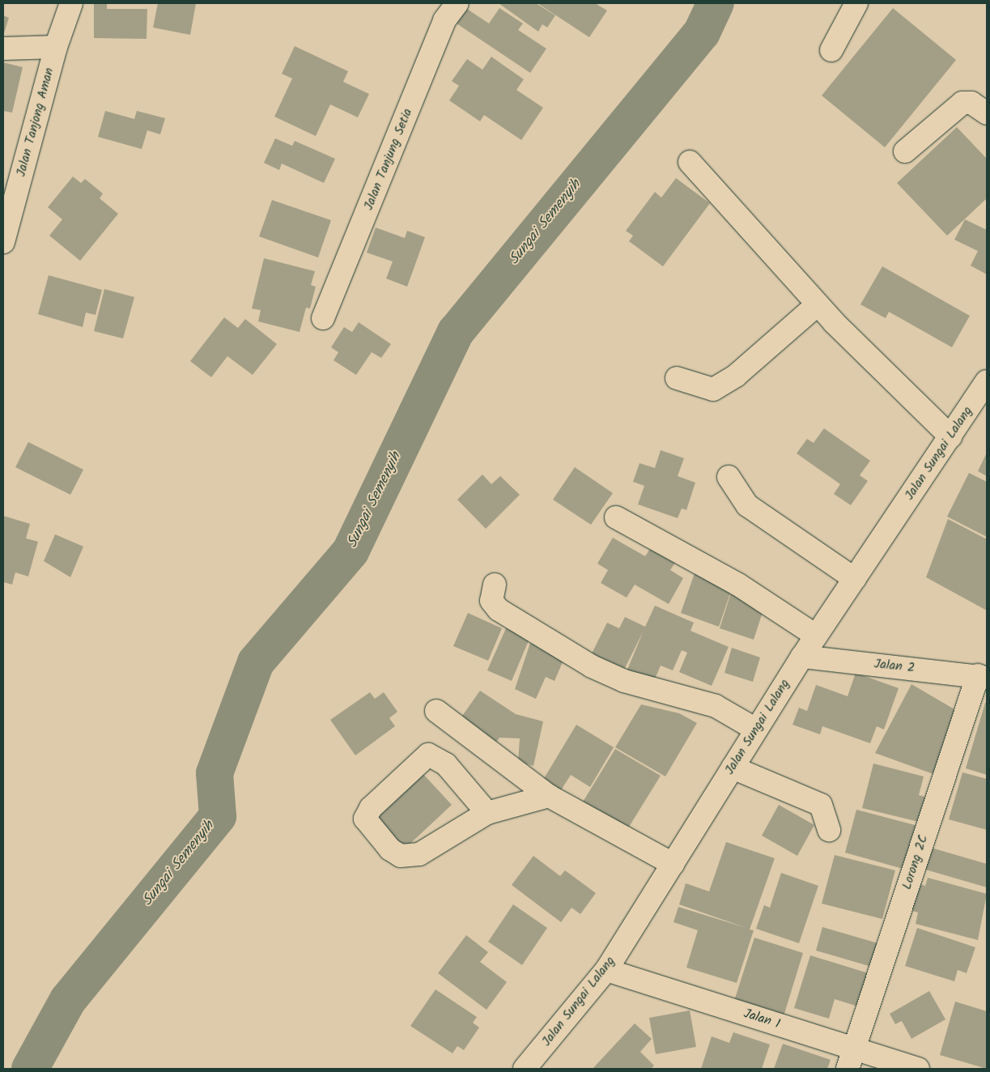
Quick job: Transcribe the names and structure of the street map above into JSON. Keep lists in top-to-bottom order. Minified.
{"streets":{"street":["Jalan Tanjong Aman","Jalan Tanjung Setia","Jalan Sungai Lalang","Jalan 2","Lorong 2C","Jalan 1"]},"crossings":[["Jalan Sungai Lalang","Jalan 2"],["Jalan Sungai Lalang","Jalan 1"],["Jalan 2","Lorong 2C"],["Lorong 2C","Jalan 1"]],"water":["Sungai Semenyih"]}
